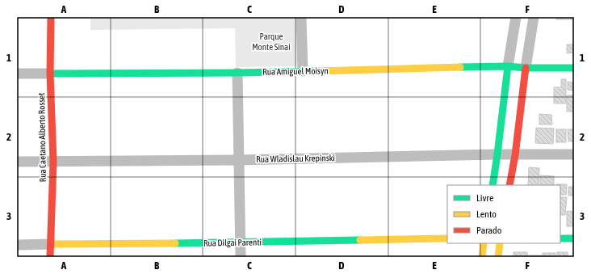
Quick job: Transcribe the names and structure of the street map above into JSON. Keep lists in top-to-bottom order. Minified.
{"streets":{"street":["Rua Amiguel Moisyn","Rua Caetano Alberto Rosset","Rua Wladislau Krepinski","Rua Dilgai Parenti"]},"crossings":[["Rua Amiguel Moisyn","Rua Caetano Alberto Rosset"],["Rua Caetano Alberto Rosset","Rua Wladislau Krepinski"],["Rua Caetano Alberto Rosset","Rua Dilgai Parenti"]],"parks":["Parque Monte Sinai"],"legend":["Livre","Lento","Parado"],"grid":{"columns":["A","B","C","D","E","F"],"rows":["1","2","3"]}}
